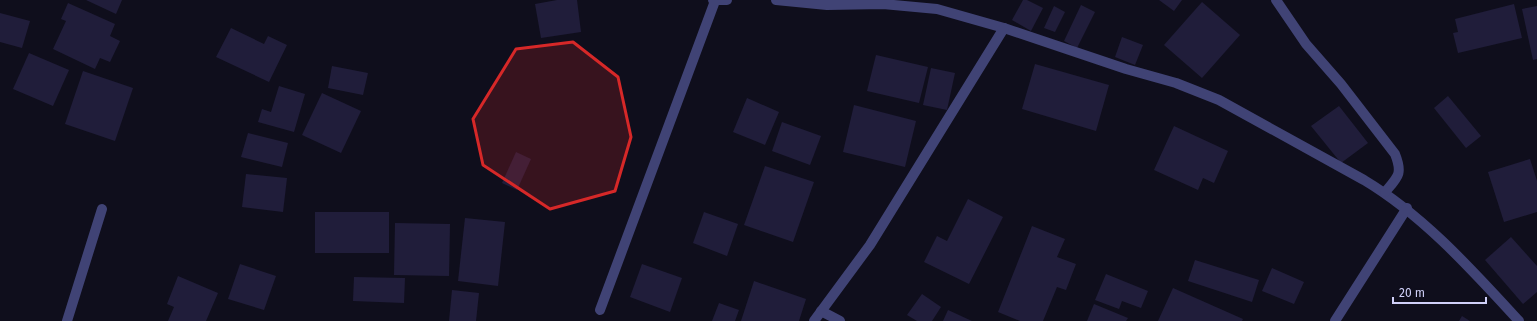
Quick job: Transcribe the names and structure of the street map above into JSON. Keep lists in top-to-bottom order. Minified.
{"scale_bar":"20 m"}
